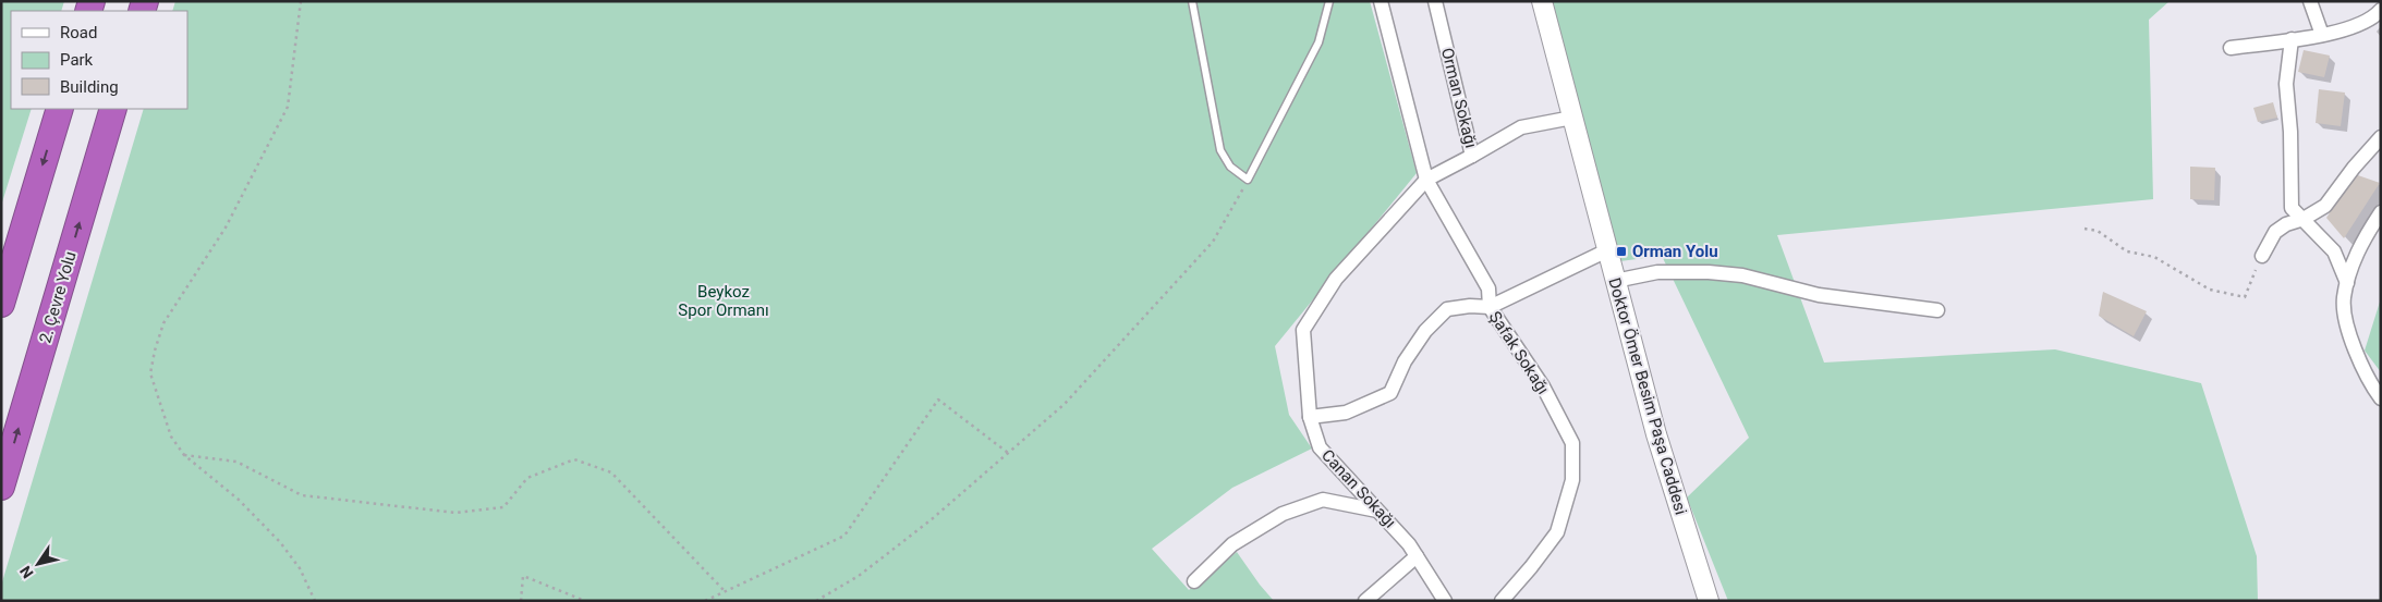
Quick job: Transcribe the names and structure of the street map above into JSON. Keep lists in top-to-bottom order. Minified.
{"streets":{"highway":["2. Çevre Yolu"],"street":["Orman Sokağı","Şafak Sokağı","Doktor Ömer Besim Paşa Caddesi","Canan Sokağı"]},"crossings":[["Orman Sokağı","Doktor Ömer Besim Paşa Caddesi"],["Şafak Sokağı","Canan Sokağı"]],"parks":["Beykoz Spor Ormanı"],"places":{"transit":["Orman Yolu"]},"legend":["Road","Park","Building"],"north":"bottom left"}
